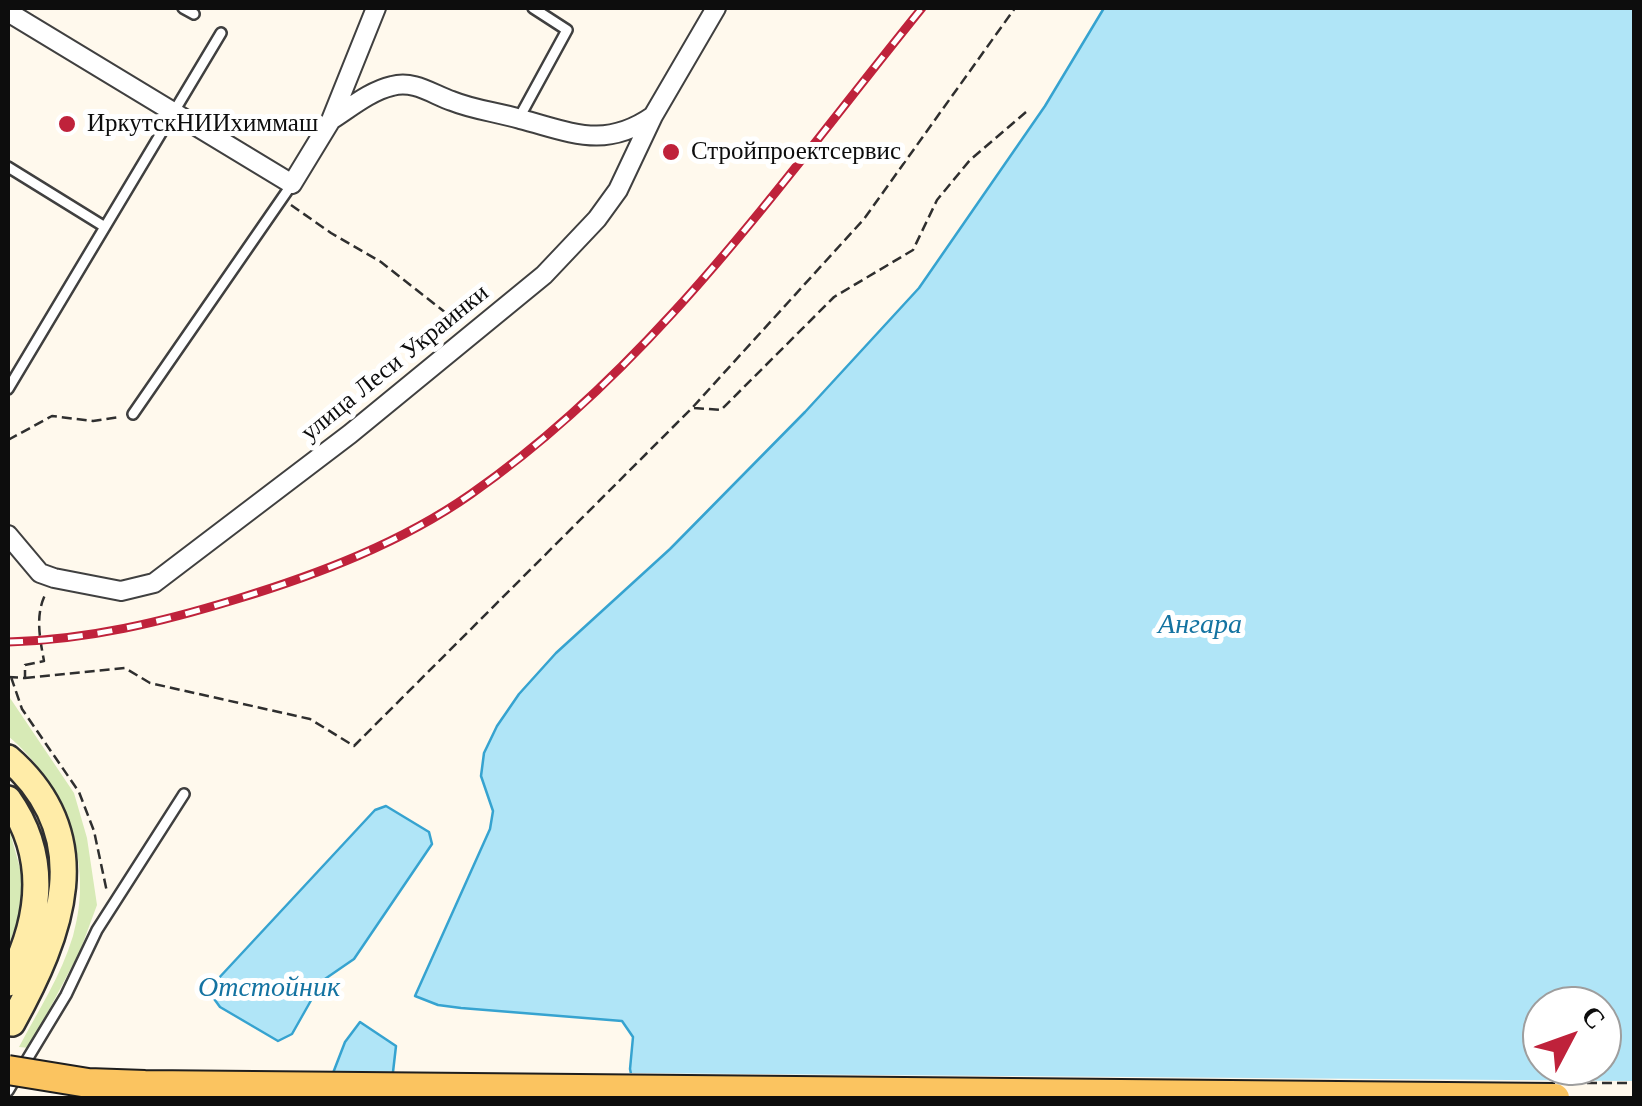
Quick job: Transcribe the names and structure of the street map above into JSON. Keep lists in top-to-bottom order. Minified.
{"streets":{"street":["улица Леси Украинки"]},"water":["Ангара","Отстойник"],"places":["ИркутскНИИхиммаш","Стройпроектсервис"],"north":"top right"}
